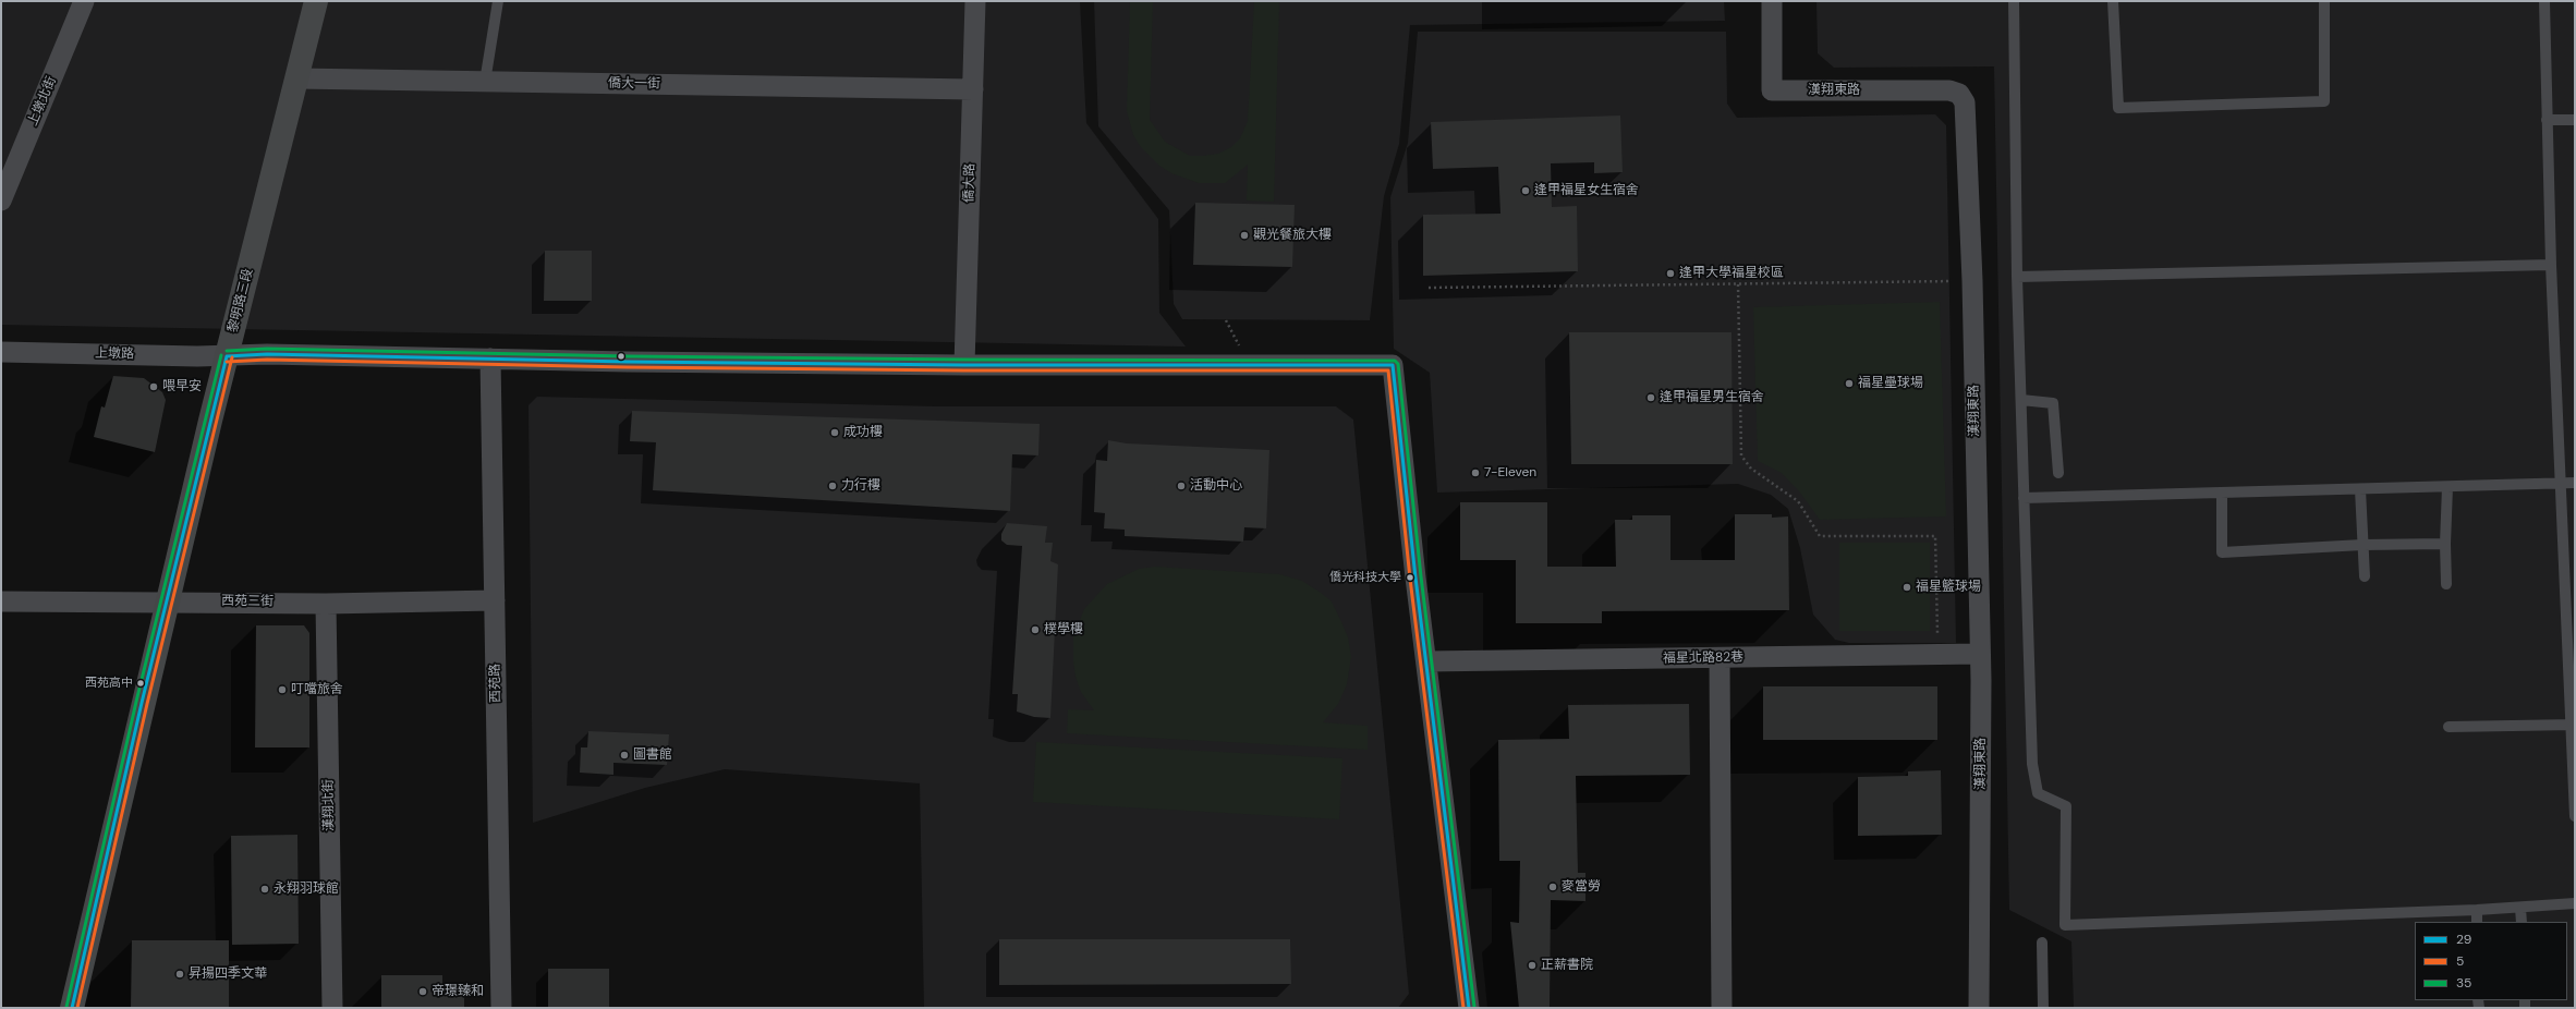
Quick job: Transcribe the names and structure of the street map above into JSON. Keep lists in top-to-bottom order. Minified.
{"streets":{"main road":["黎明路三段"],"street":["僑大一街","漢翔東路","上墩北街","僑大路","上墩路","西苑三街","福星北路82巷","西苑路","漢翔北街"]},"crossings":[["僑大一街","僑大路"],["僑大一街","黎明路三段"],["漢翔東路","福星北路82巷"],["僑大路","上墩路"],["黎明路三段","上墩路"],["黎明路三段","西苑三街"],["上墩路","福星北路82巷"],["上墩路","西苑路"],["西苑三街","西苑路"],["西苑三街","漢翔北街"]],"places":["逢甲福星女生宿舍","觀光餐旅大樓","逢甲大學福星校區","福星壘球場","喂早安","逢甲福星男生宿舍","成功樓","7-Eleven","力行樓","活動中心","僑光科技大學","福星籃球場","樸學樓","西苑高中","叮噹旅舍","圖書館","麥當勞","永翔羽球館","正薪書院","昇揚四季文華","帝璟臻和"],"lines":["transit line 35","transit line 29","transit line 5"],"legend":["29","5","35"]}
